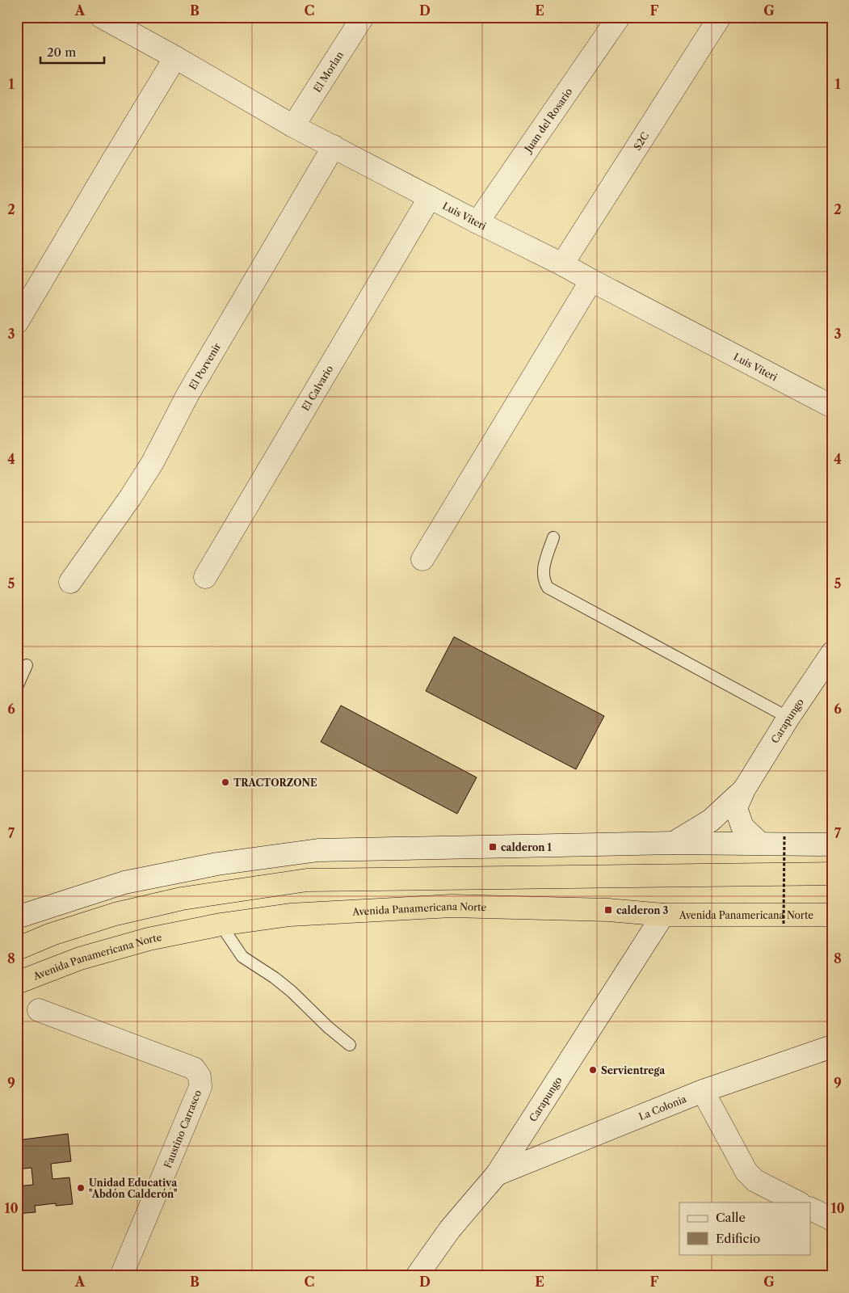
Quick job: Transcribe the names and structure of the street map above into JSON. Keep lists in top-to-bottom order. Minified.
{"streets":{"highway":["Avenida Panamericana Norte"],"street":["El Morlan","Juan del Rosario","S2C","Luis Viteri","El Porvenir","El Calvario","Carapungo","La Colonia","Faustino Carrasco"]},"crossings":[["El Morlan","Luis Viteri"],["Juan del Rosario","Luis Viteri"],["S2C","Luis Viteri"],["Luis Viteri","El Porvenir"],["Luis Viteri","El Calvario"],["Carapungo","Avenida Panamericana Norte"],["Carapungo","La Colonia"]],"places":{"other":["TRACTORZONE","Servientrega","Unidad Educativa \"Abdón Calderón\""],"transit":["calderon 1","calderon 3"]},"legend":["Calle","Edificio"],"scale_bar":"20 m","grid":{"columns":["A","B","C","D","E","F","G"],"rows":["1","2","3","4","5","6","7","8","9","10"]}}
